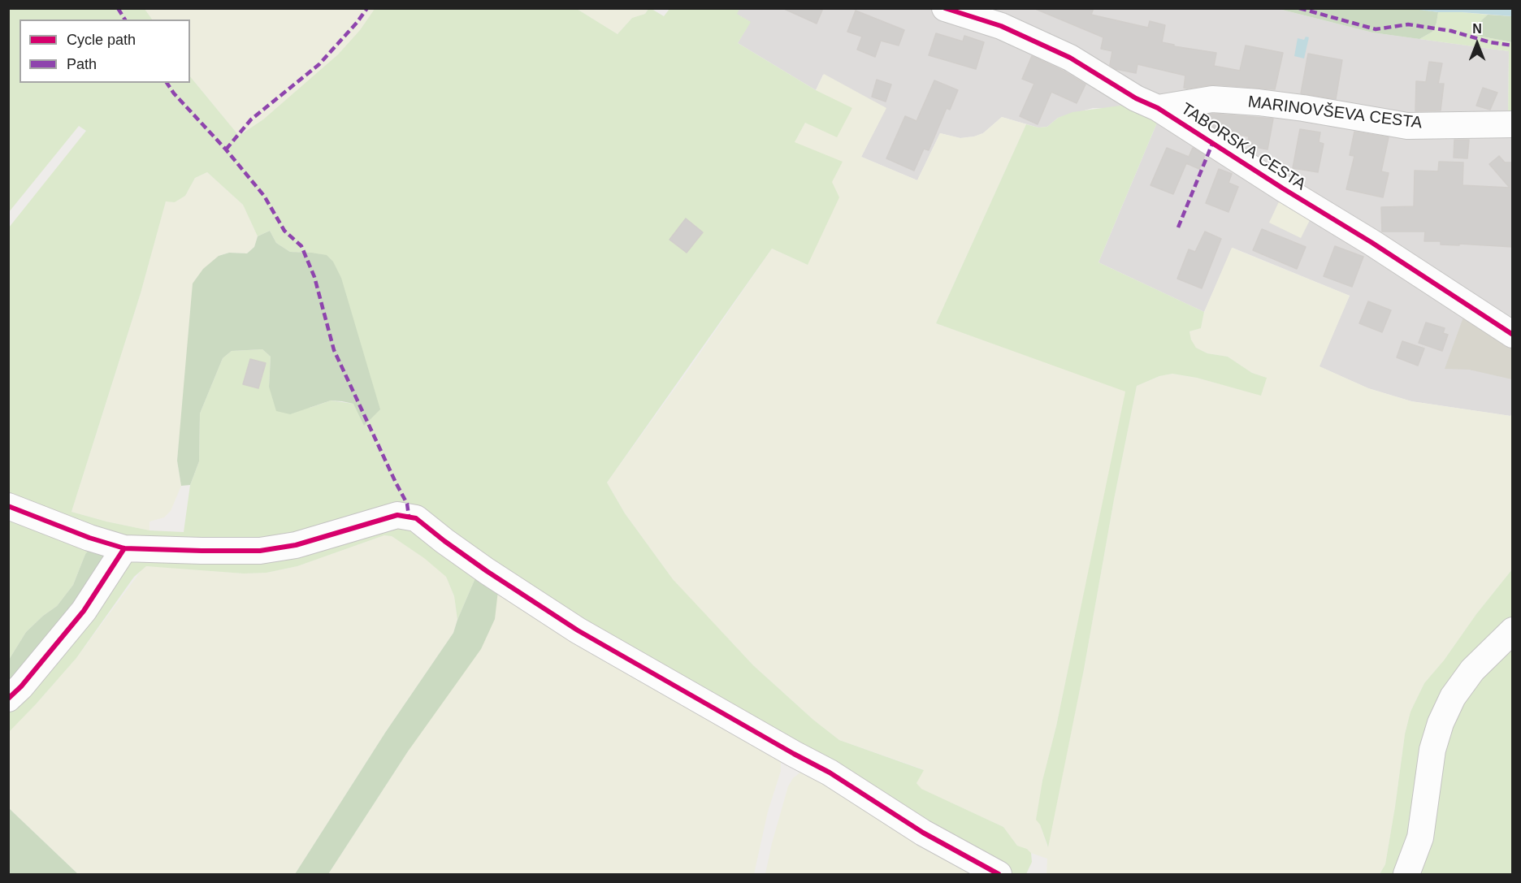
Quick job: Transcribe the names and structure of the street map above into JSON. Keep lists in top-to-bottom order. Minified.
{"streets":{"street":["MARINOVŠEVA CESTA","TABORSKA CESTA"]},"crossings":[["MARINOVŠEVA CESTA","TABORSKA CESTA"]],"legend":["Cycle path","Path"],"north":"top"}
